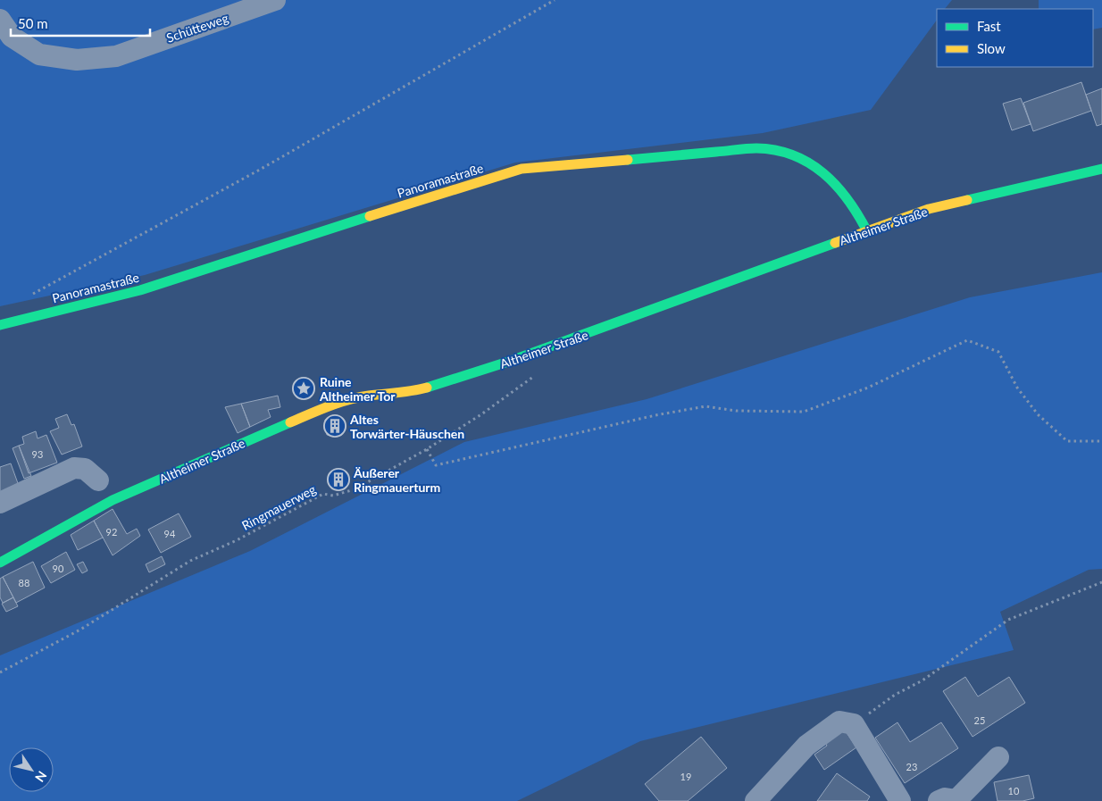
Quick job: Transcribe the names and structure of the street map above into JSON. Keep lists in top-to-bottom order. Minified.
{"streets":{"street":["Schütteweg","Panoramastraße","Altheimer Straße"],"path":["Ringmauerweg"]},"crossings":[["Panoramastraße","Altheimer Straße"]],"places":{"place":["Ruine Altheimer Tor"],"building":["Altes Torwärter-Häuschen","Äußerer Ringmauerturm"]},"house_numbers":["93","92","94","90","88","25","23","19","10"],"legend":["Fast","Slow"],"scale_bar":"50 m","north":"bottom right"}
